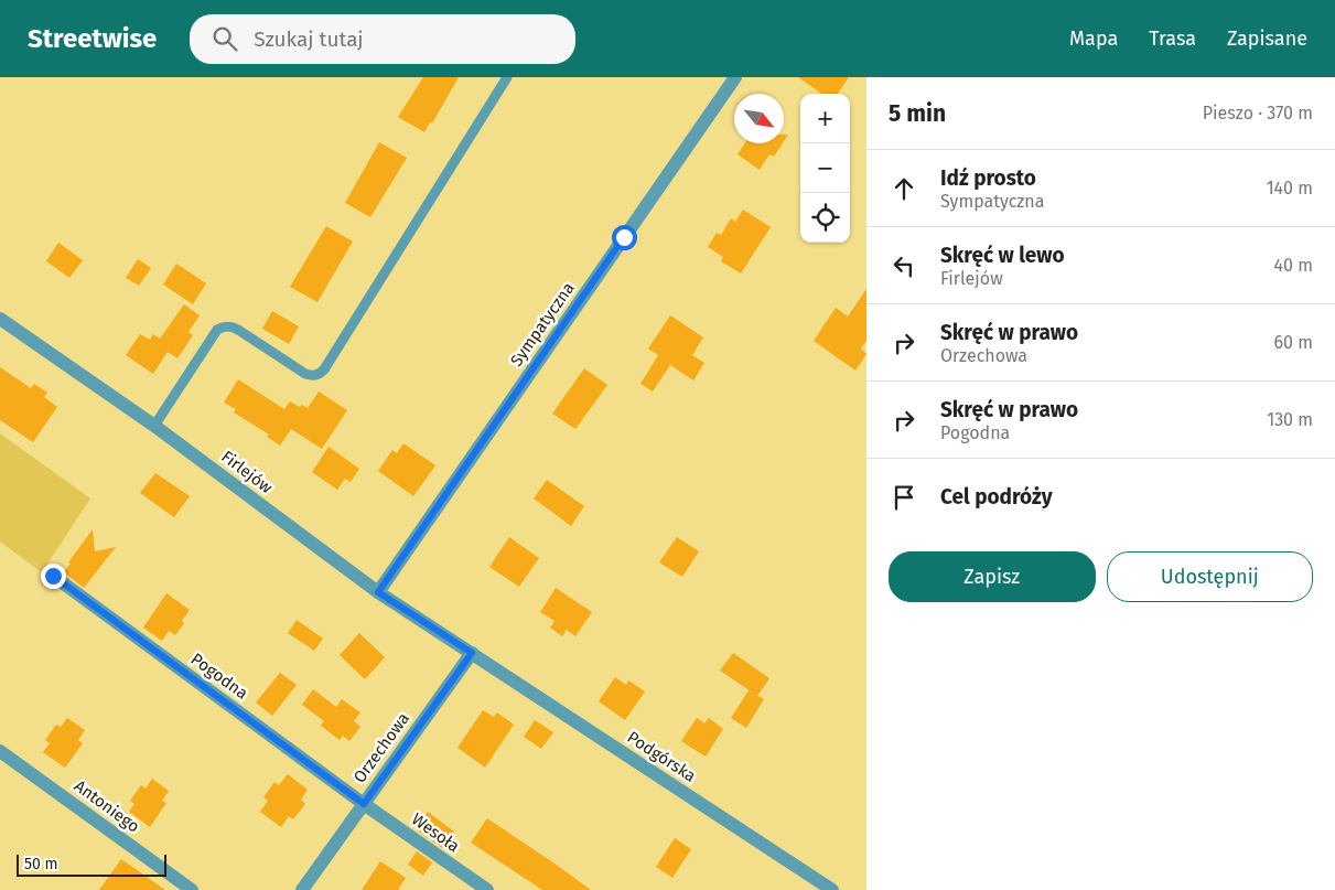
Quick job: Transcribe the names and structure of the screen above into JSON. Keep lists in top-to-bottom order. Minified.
{"streets":{"street":["Sympatyczna","Firlejów","Pogodna","Orzechowa","Podgórska","Antoniego","Wesoła"]},"crossings":[["Sympatyczna","Firlejów"],["Firlejów","Orzechowa"],["Firlejów","Podgórska"],["Pogodna","Orzechowa"],["Pogodna","Wesoła"],["Orzechowa","Podgórska"],["Orzechowa","Wesoła"]],"scale_bar":"50 m","north":"bottom right","page":{"header":"Streetwise","search":"Szukaj tutaj","nav":["Mapa","Trasa","Zapisane"],"heading":["5 min","Pieszo · 370 m"],"map_buttons":["+","−"],"list":[["Idź prosto","Sympatyczna","140 m"],["Skręć w lewo","Firlejów","40 m"],["Skręć w prawo","Orzechowa","60 m"],["Skręć w prawo","Pogodna","130 m"],"Cel podróży"],"buttons":["Zapisz","Udostępnij"],"scale":"50 m"}}
